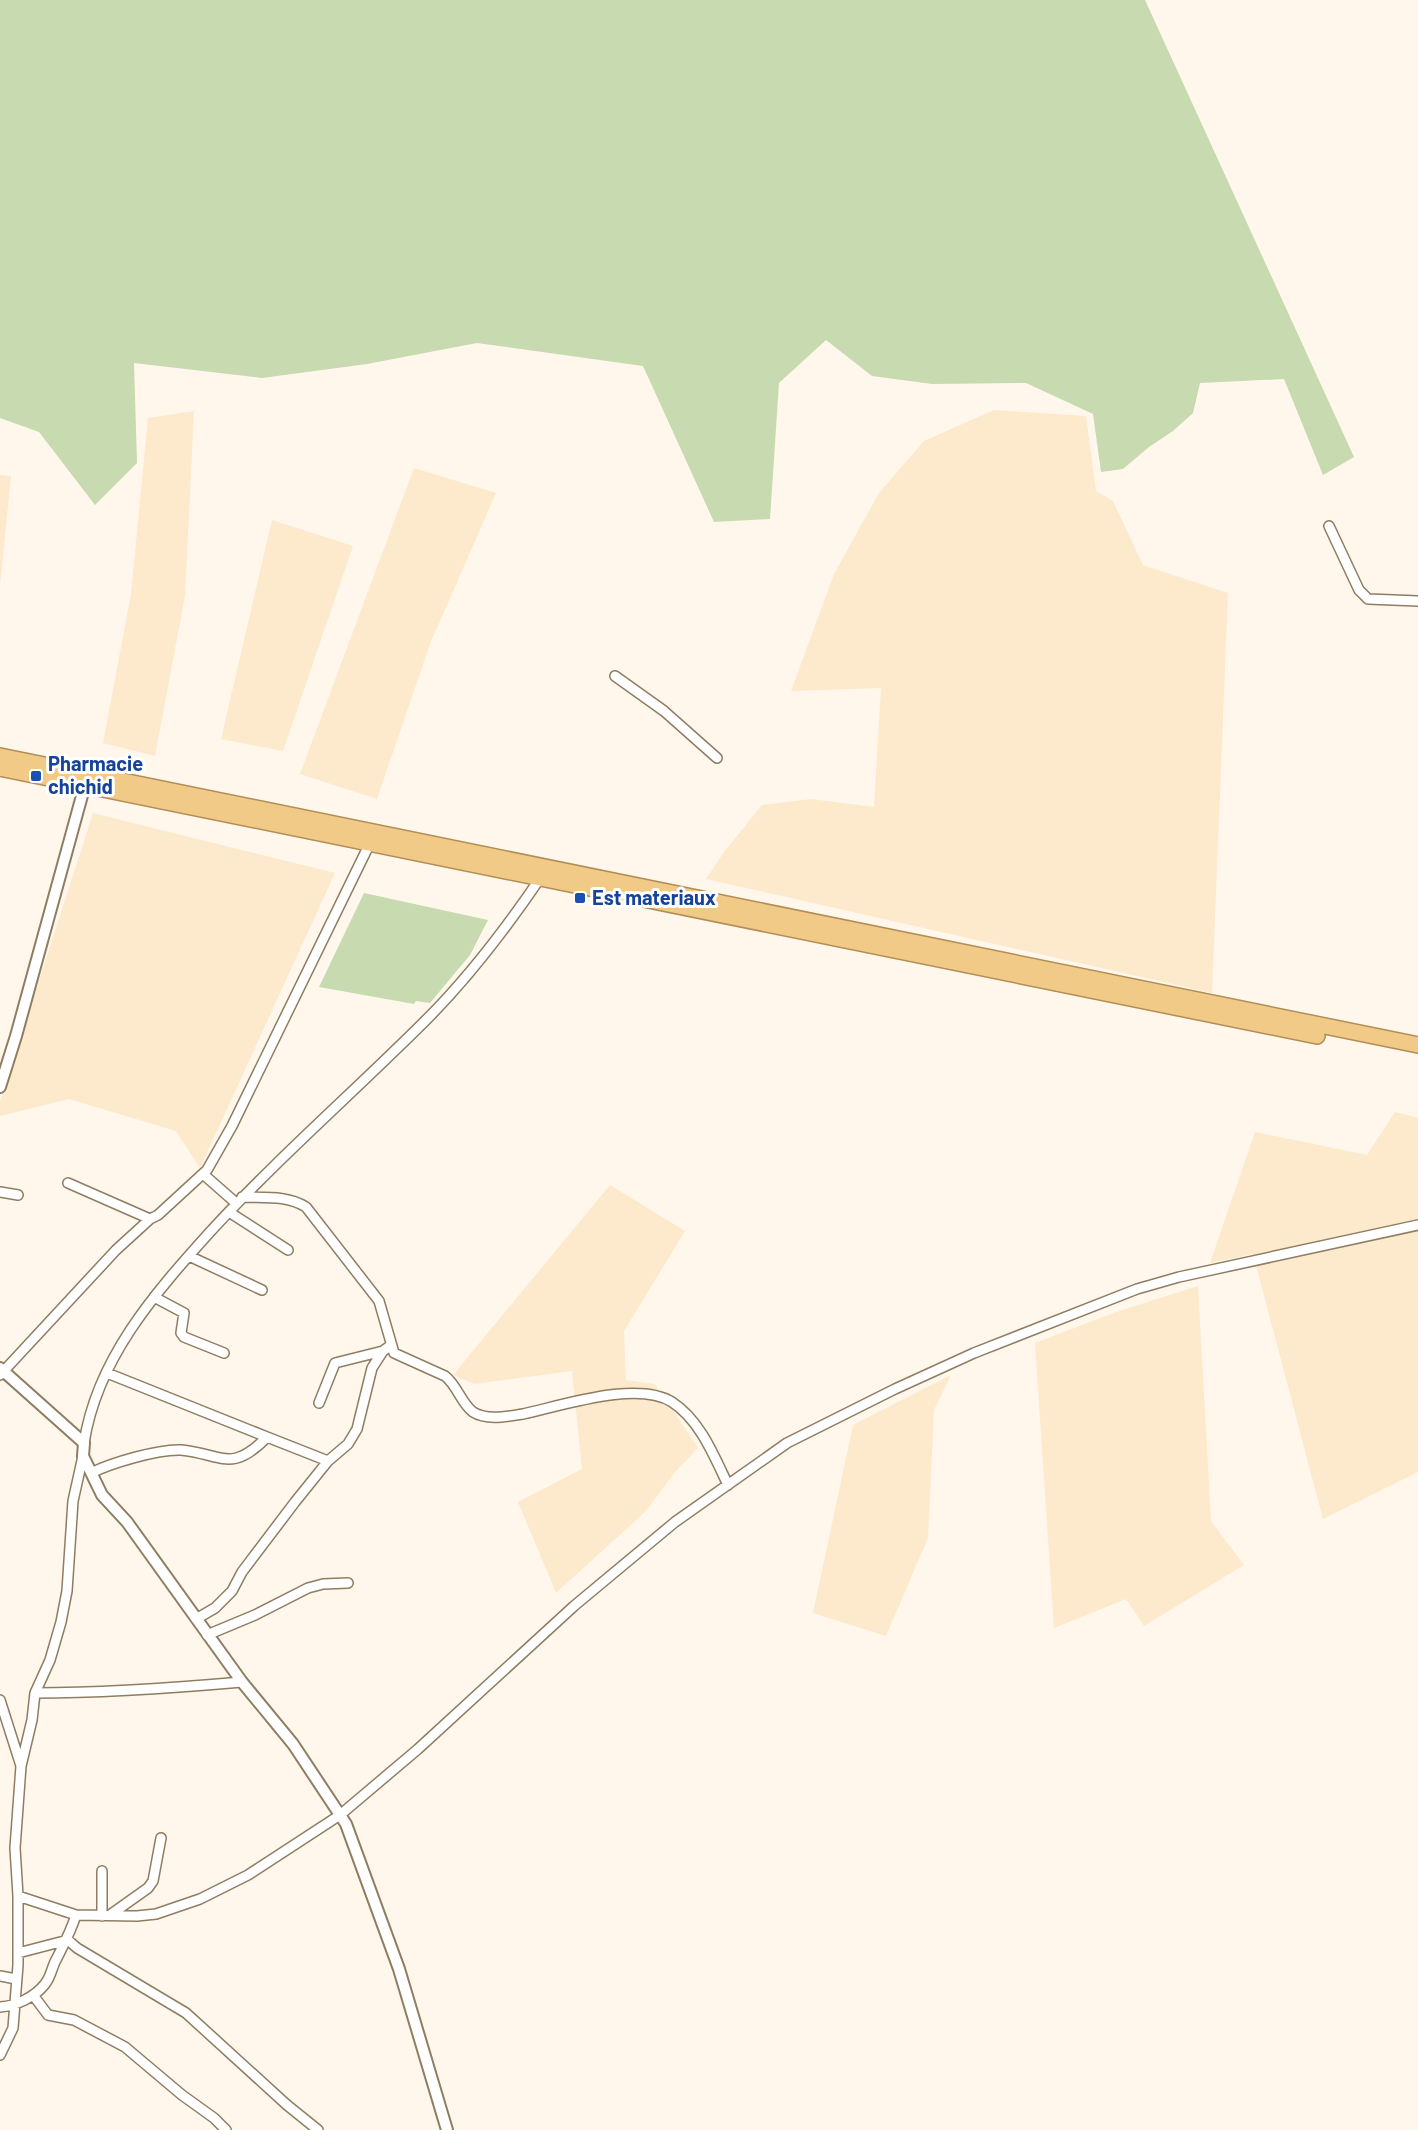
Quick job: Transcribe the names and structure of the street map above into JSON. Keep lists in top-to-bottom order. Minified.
{"places":{"transit":["Pharmacie chichid","Est materiaux"]}}
